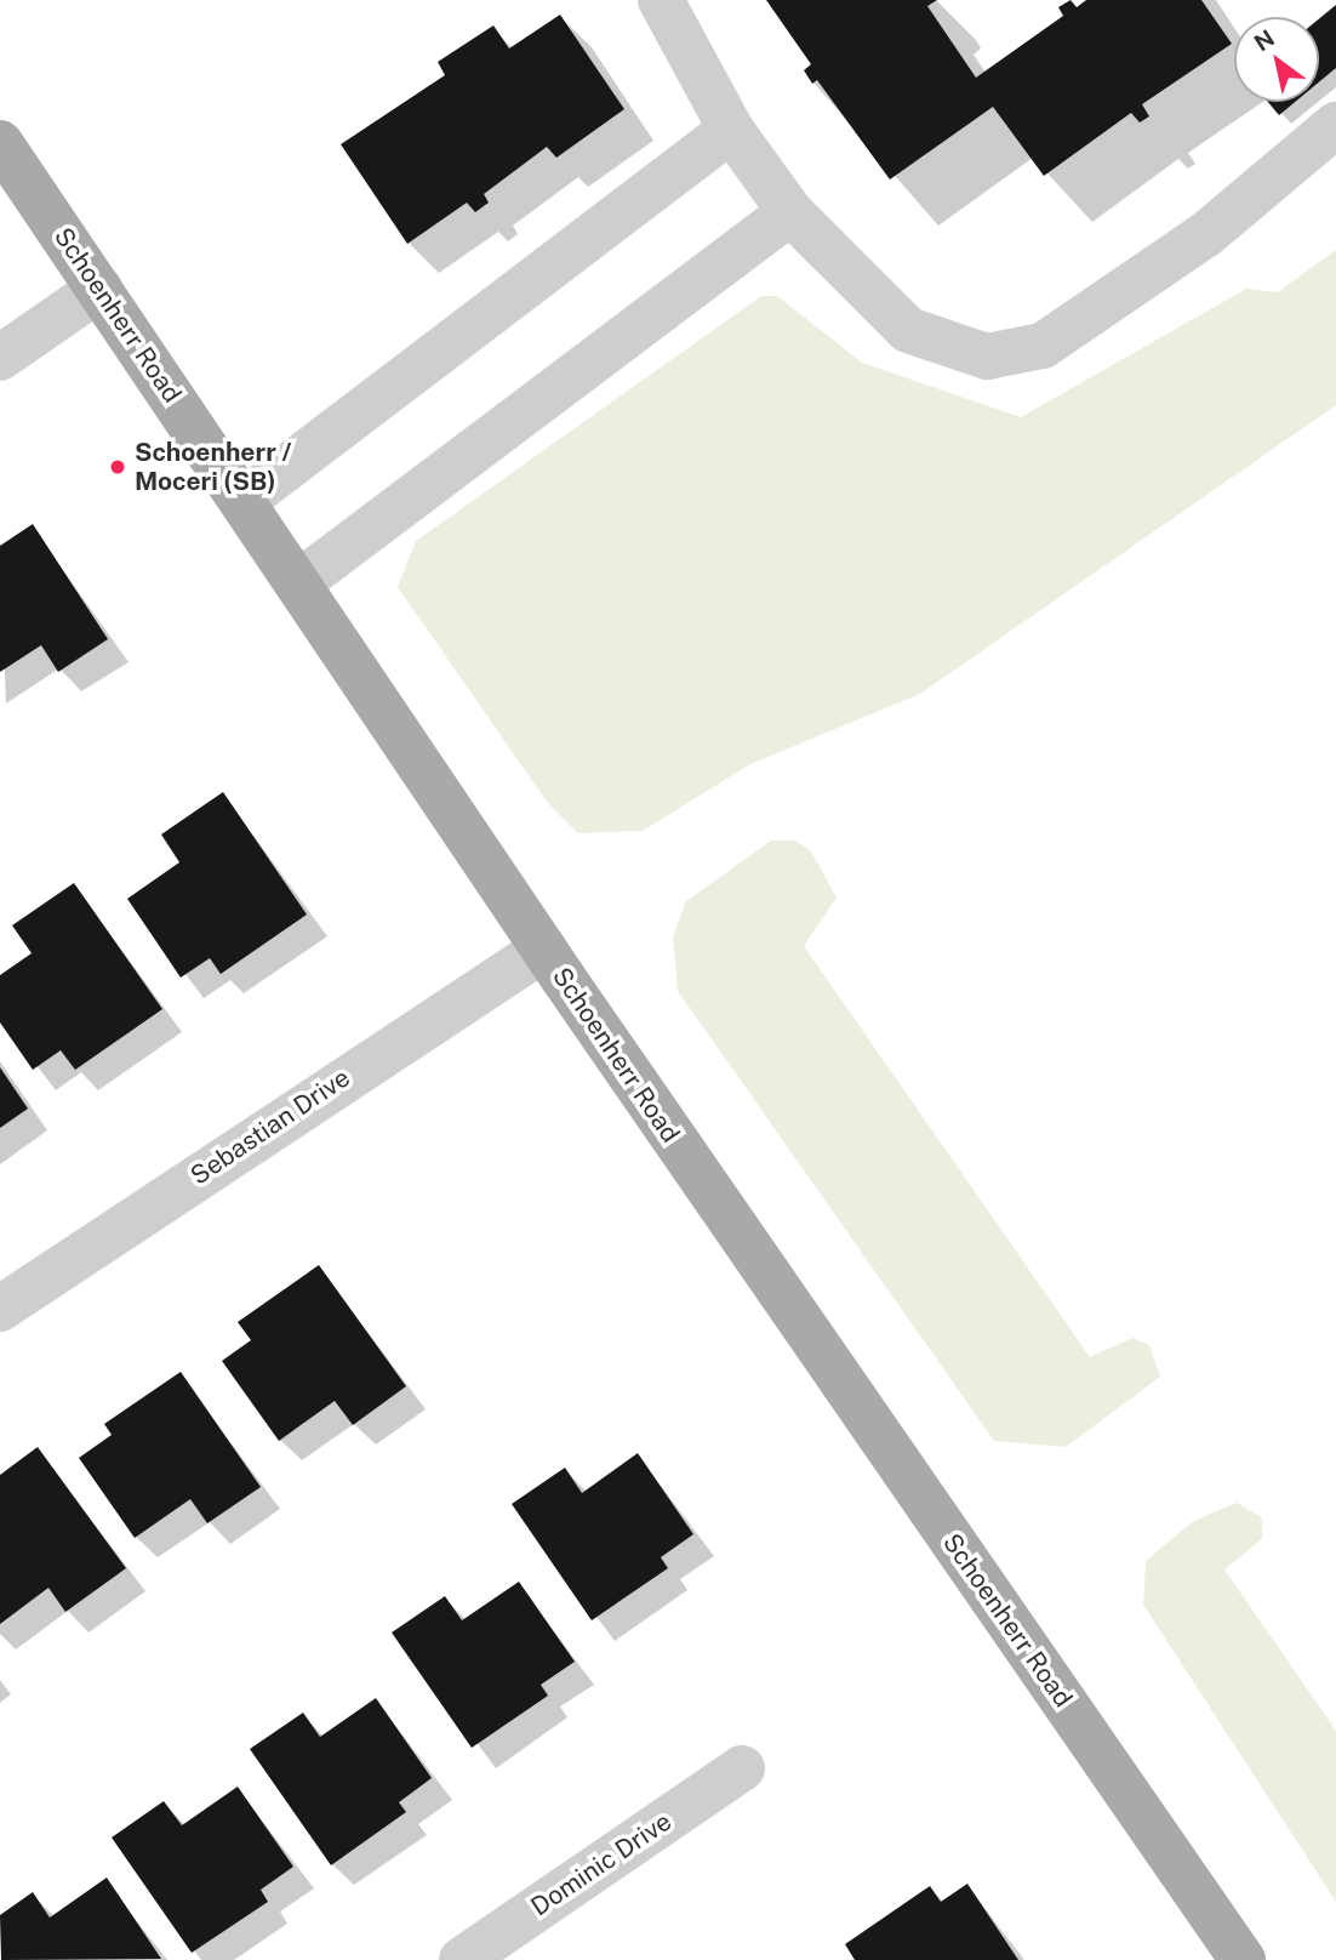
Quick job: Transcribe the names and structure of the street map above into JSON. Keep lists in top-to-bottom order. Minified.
{"streets":{"main road":["Schoenherr Road"],"street":["Sebastian Drive","Dominic Drive"]},"crossings":[["Schoenherr Road","Sebastian Drive"]],"places":["Schoenherr / Moceri (SB)"],"north":"top left"}
